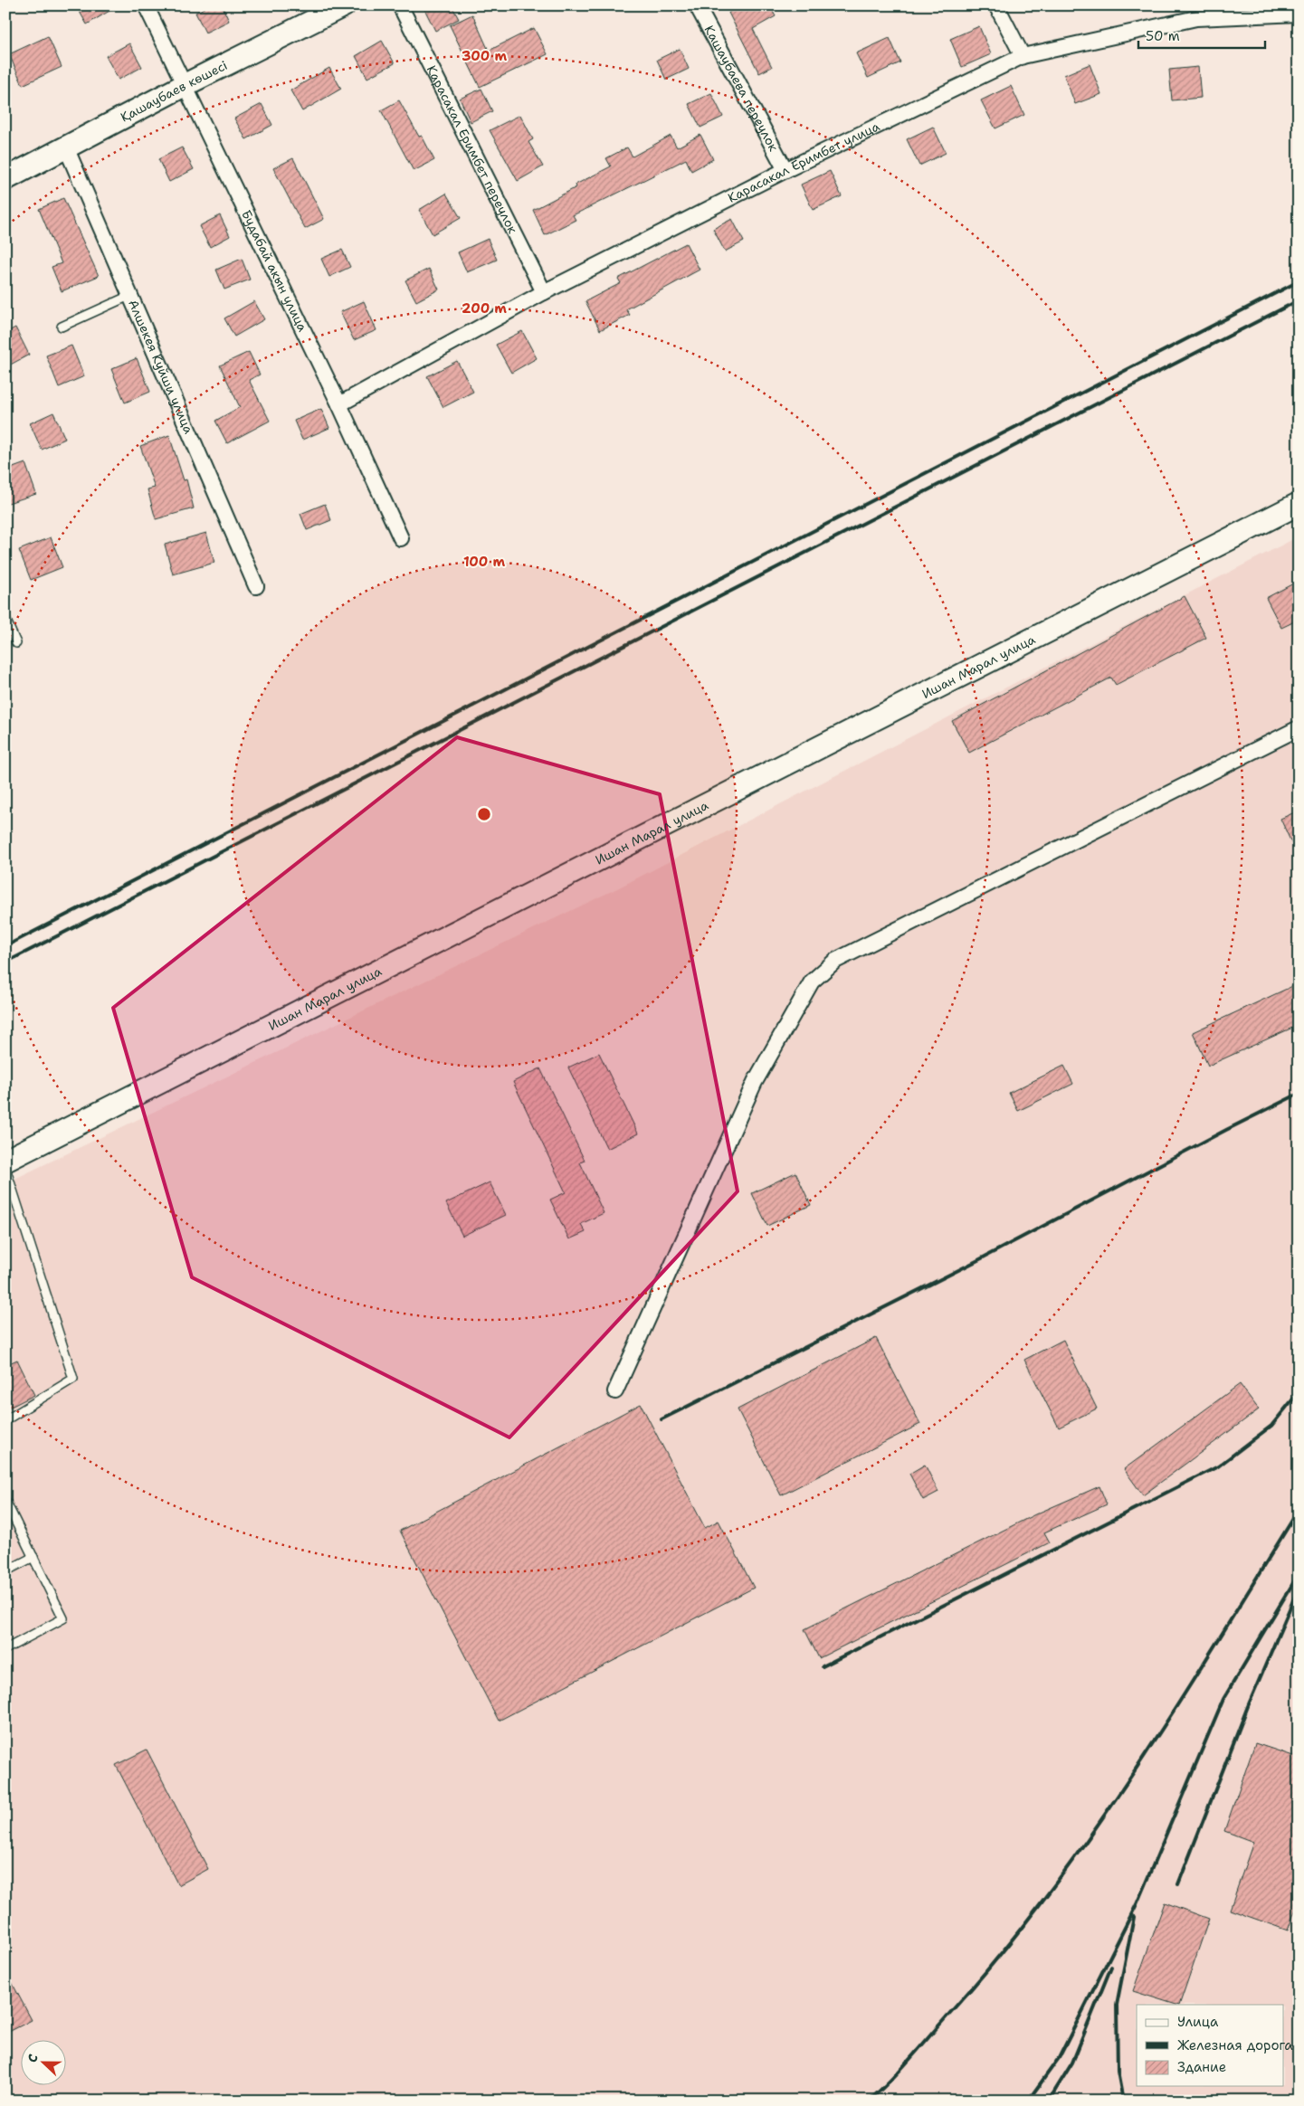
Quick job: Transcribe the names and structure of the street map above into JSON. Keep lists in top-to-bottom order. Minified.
{"streets":{"main road":["Қашаубаев көшесі","Ишан Марал улица"],"street":["Кашаубаева переулок","Карасакал Еримбет переулок","Карасакал Еримбет улица","Будабай акын улица","Алшекея Куйши улица"]},"crossings":[["Кашаубаева переулок","Карасакал Еримбет улица"],["Қашаубаев көшесі","Будабай акын улица"],["Қашаубаев көшесі","Алшекея Куйши улица"],["Карасакал Еримбет переулок","Карасакал Еримбет улица"],["Карасакал Еримбет улица","Будабай акын улица"]],"legend":["Улица","Железная дорога","Здание"],"scale_bar":"50 m","north":"left","rings":["300 m","200 m","100 m"]}
